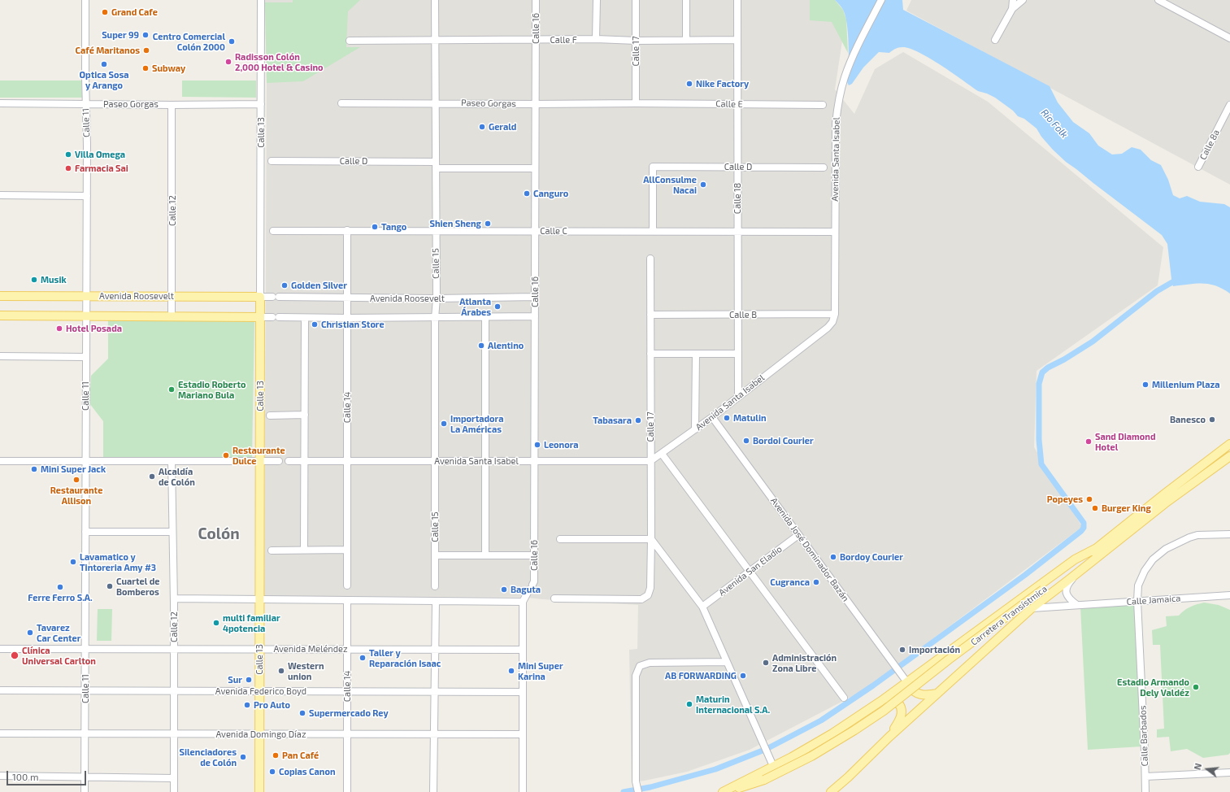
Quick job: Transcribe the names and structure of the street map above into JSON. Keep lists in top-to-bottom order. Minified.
{"streets":{"main road":["Calle 13","Avenida Roosevelt","Carretera Transístmica"],"street":["Calle 16","Calle F","Calle 17","Paseo Gorgas","Calle E","Calle 11","Calle 8a","Avenida Santa Isabel","Calle D","Calle 18","Calle 12","Calle C","Calle 15","Calle B","Calle 14","Avenida José Dominador Bazán","Avenida San Eladio","Calle Jamaica","Avenida Meléndez","Avenida Federico Boyd","Avenida Domingo Díaz","Calle Barbados"]},"crossings":[["Calle 16","Calle F"],["Calle 16","Paseo Gorgas"],["Calle 16","Avenida Santa Isabel"],["Calle 16","Calle D"],["Calle 16","Calle C"],["Calle 16","Avenida Roosevelt"],["Calle 16","Avenida Meléndez"],["Calle 16","Avenida Federico Boyd"],["Calle 16","Avenida Domingo Díaz"],["Calle F","Calle 17"],["Calle F","Calle 18"],["Calle F","Calle 15"],["Calle 17","Paseo Gorgas"],["Calle 17","Calle E"],["Calle 17","Avenida Santa Isabel"],["Calle 17","Calle B"],["Paseo Gorgas","Calle E"],["Paseo Gorgas","Calle 11"],["Paseo Gorgas","Calle 13"],["Paseo Gorgas","Calle 12"],["Paseo Gorgas","Calle 15"],["Calle E","Calle 18"],["Calle 11","Avenida Roosevelt"],["Calle 11","Avenida Meléndez"],["Calle 11","Avenida Federico Boyd"],["Calle 11","Avenida Domingo Díaz"],["Calle 13","Calle D"],["Calle 13","Calle C"],["Calle 13","Avenida Roosevelt"],["Calle 13","Avenida Meléndez"],["Calle 13","Avenida Federico Boyd"],["Calle 13","Avenida Domingo Díaz"],["Avenida Santa Isabel","Calle 18"],["Avenida Santa Isabel","Calle C"],["Avenida Santa Isabel","Calle 15"],["Avenida Santa Isabel","Calle B"],["Avenida Santa Isabel","Calle 14"],["Avenida Santa Isabel","Avenida José Dominador Bazán"],["Calle D","Calle 18"],["Calle D","Calle C"],["Calle D","Calle 15"],["Calle 18","Calle C"],["Calle 18","Calle B"],["Calle 12","Avenida Roosevelt"],["Calle 12","Avenida Meléndez"],["Calle 12","Avenida Federico Boyd"],["Calle 12","Avenida Domingo Díaz"],["Calle C","Calle 15"],["Calle C","Calle 14"],["Calle 15","Avenida Roosevelt"],["Avenida Roosevelt","Calle 14"],["Calle 14","Avenida Meléndez"],["Calle 14","Avenida Federico Boyd"],["Calle 14","Avenida Domingo Díaz"],["Avenida José Dominador Bazán","Avenida San Eladio"],["Calle Jamaica","Carretera Transístmica"],["Calle Jamaica","Calle Barbados"]],"districts":["Colón"],"water":["Río Folk"],"places":["Grand Cafe","Super 99","Centro Comercial Colón 2000","Café Maritanos","Radisson Colón 2,000 Hotel & Casino","Optica Sosa y Arango","Subway","Nike Factory","Gerald","Villa Omega","Farmacia Sai","AllConsulme Nacai","Canguro","Shien Sheng","Tango","Musik","Golden Silver","Atlanta Árabes","Christian Store","Hotel Posada","Alentino","Millenium Plaza","Estadio Roberto Mariano Bula","Matulin","Banesco","Tabasara","Importadora La Américas","Bordoi Courier","Sand Diamond Hotel","Leonora","Restaurante Dulce","Mini Super Jack","Alcaldía de Colón","Restaurante Allison","Popeyes","Burger King","Bordoy Courier","Lavamatico y Tintoreria Amy #3","Cugranca","Cuartel de Bomberos","Ferre Ferro S.A.","Baguta","multi familiar 4potencia","Tavarez Car Center","Importación","Clínica Universal Carlton","Taller y Reparación Isaac","Administración Zona Libre","Western union","Mini Super Karina","AB FORWARDING","Sur","Estadio Armando Dely Valdéz","Maturin Internacional S.A.","Pro Auto","Supermercado Rey","Pan Café","Silenciadores de Colón","Copias Canon"],"scale_bar":"100 m","north":"left"}
